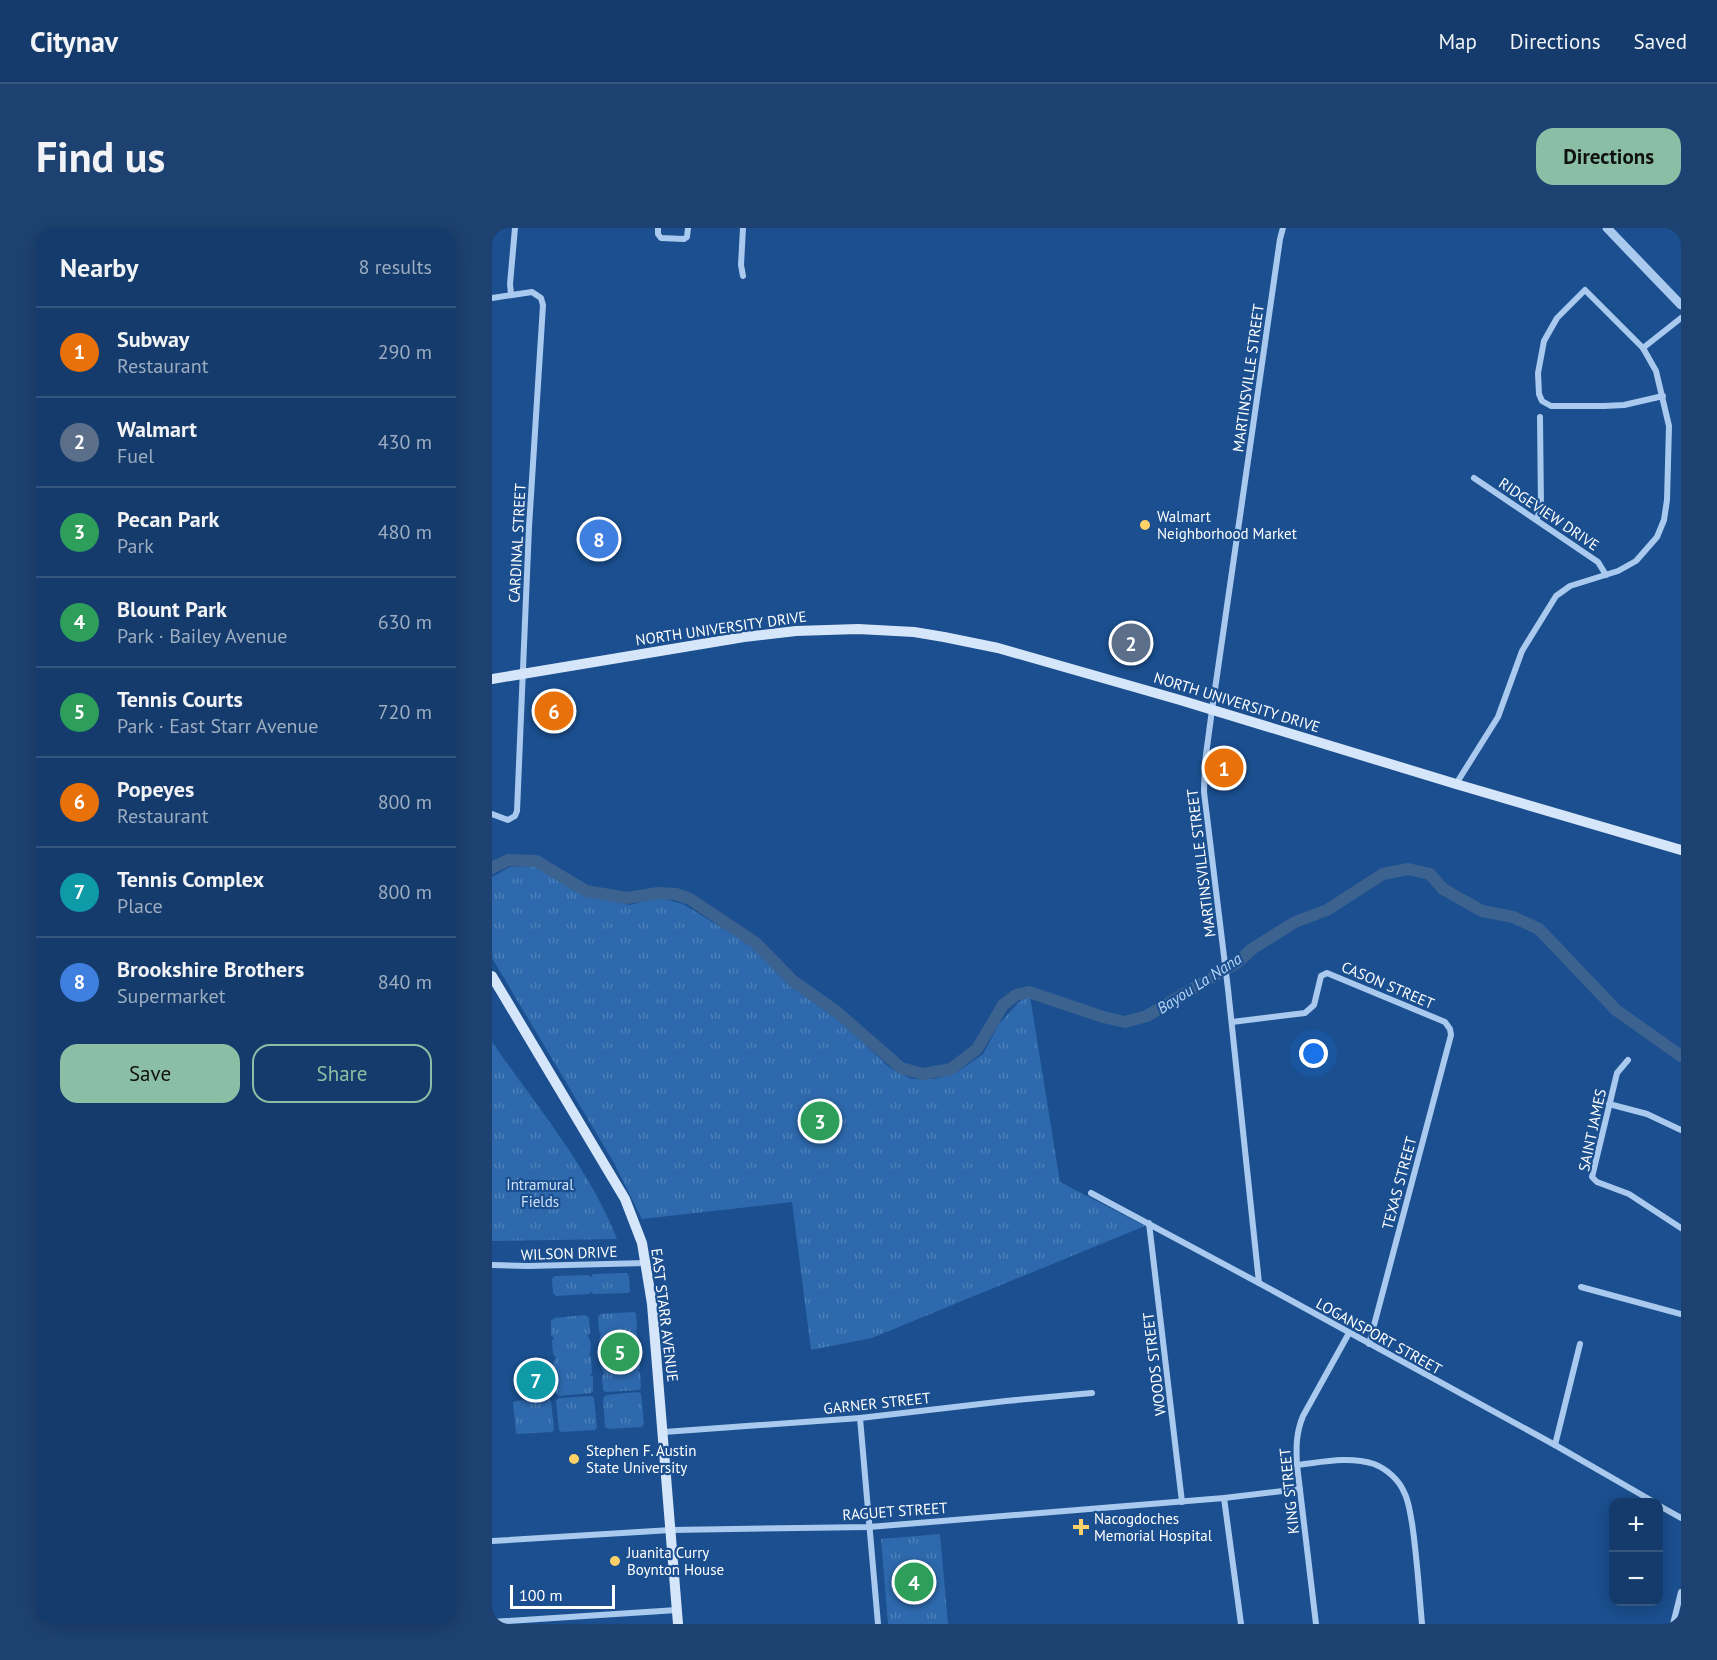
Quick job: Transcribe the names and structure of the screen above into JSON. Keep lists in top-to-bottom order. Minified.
{"streets":{"main road":["NORTH UNIVERSITY DRIVE","EAST STARR AVENUE"],"street":["MARTINSVILLE STREET","RIDGEVIEW DRIVE","CARDINAL STREET","CASON STREET","SAINT JAMES","TEXAS STREET","WILSON DRIVE","LOGANSPORT STREET","WOODS STREET","GARNER STREET","KING STREET","RAGUET STREET"]},"crossings":[["MARTINSVILLE STREET","NORTH UNIVERSITY DRIVE"],["MARTINSVILLE STREET","CASON STREET"],["MARTINSVILLE STREET","LOGANSPORT STREET"],["CARDINAL STREET","NORTH UNIVERSITY DRIVE"],["CASON STREET","TEXAS STREET"],["TEXAS STREET","LOGANSPORT STREET"],["WILSON DRIVE","EAST STARR AVENUE"],["EAST STARR AVENUE","GARNER STREET"],["EAST STARR AVENUE","RAGUET STREET"],["LOGANSPORT STREET","WOODS STREET"],["LOGANSPORT STREET","KING STREET"],["WOODS STREET","RAGUET STREET"],["KING STREET","RAGUET STREET"]],"water":["Bayou La Nana"],"parks":["Intramural Fields"],"places":{"other":["Walmart Neighborhood Market","Stephen F. Austin State University","Juanita Curry Boynton House"],"health":["Nacogdoches Memorial Hospital"]},"scale_bar":"100 m","page":{"header":"Citynav","nav":["Map","Directions","Saved"],"buttons":["Directions",["Save","Share"]],"title":"Find us","heading":["Nearby","8 results"],"list":[{"mark":"1","name":"Subway","note":"Restaurant","value":"290 m"},{"mark":"2","name":"Walmart","note":"Fuel","value":"430 m"},{"mark":"3","name":"Pecan Park","note":"Park","value":"480 m"},{"mark":"4","name":"Blount Park","note":"Park · Bailey Avenue","value":"630 m"},{"mark":"5","name":"Tennis Courts","note":"Park · East Starr Avenue","value":"720 m"},{"mark":"6","name":"Popeyes","note":"Restaurant","value":"800 m"},{"mark":"7","name":"Tennis Complex","note":"Place","value":"800 m"},{"mark":"8","name":"Brookshire Brothers","note":"Supermarket","value":"840 m"}],"pins":["8","2","6","1","3","5","7","4"],"map_buttons":["+","−"],"scale":"100 m"}}
